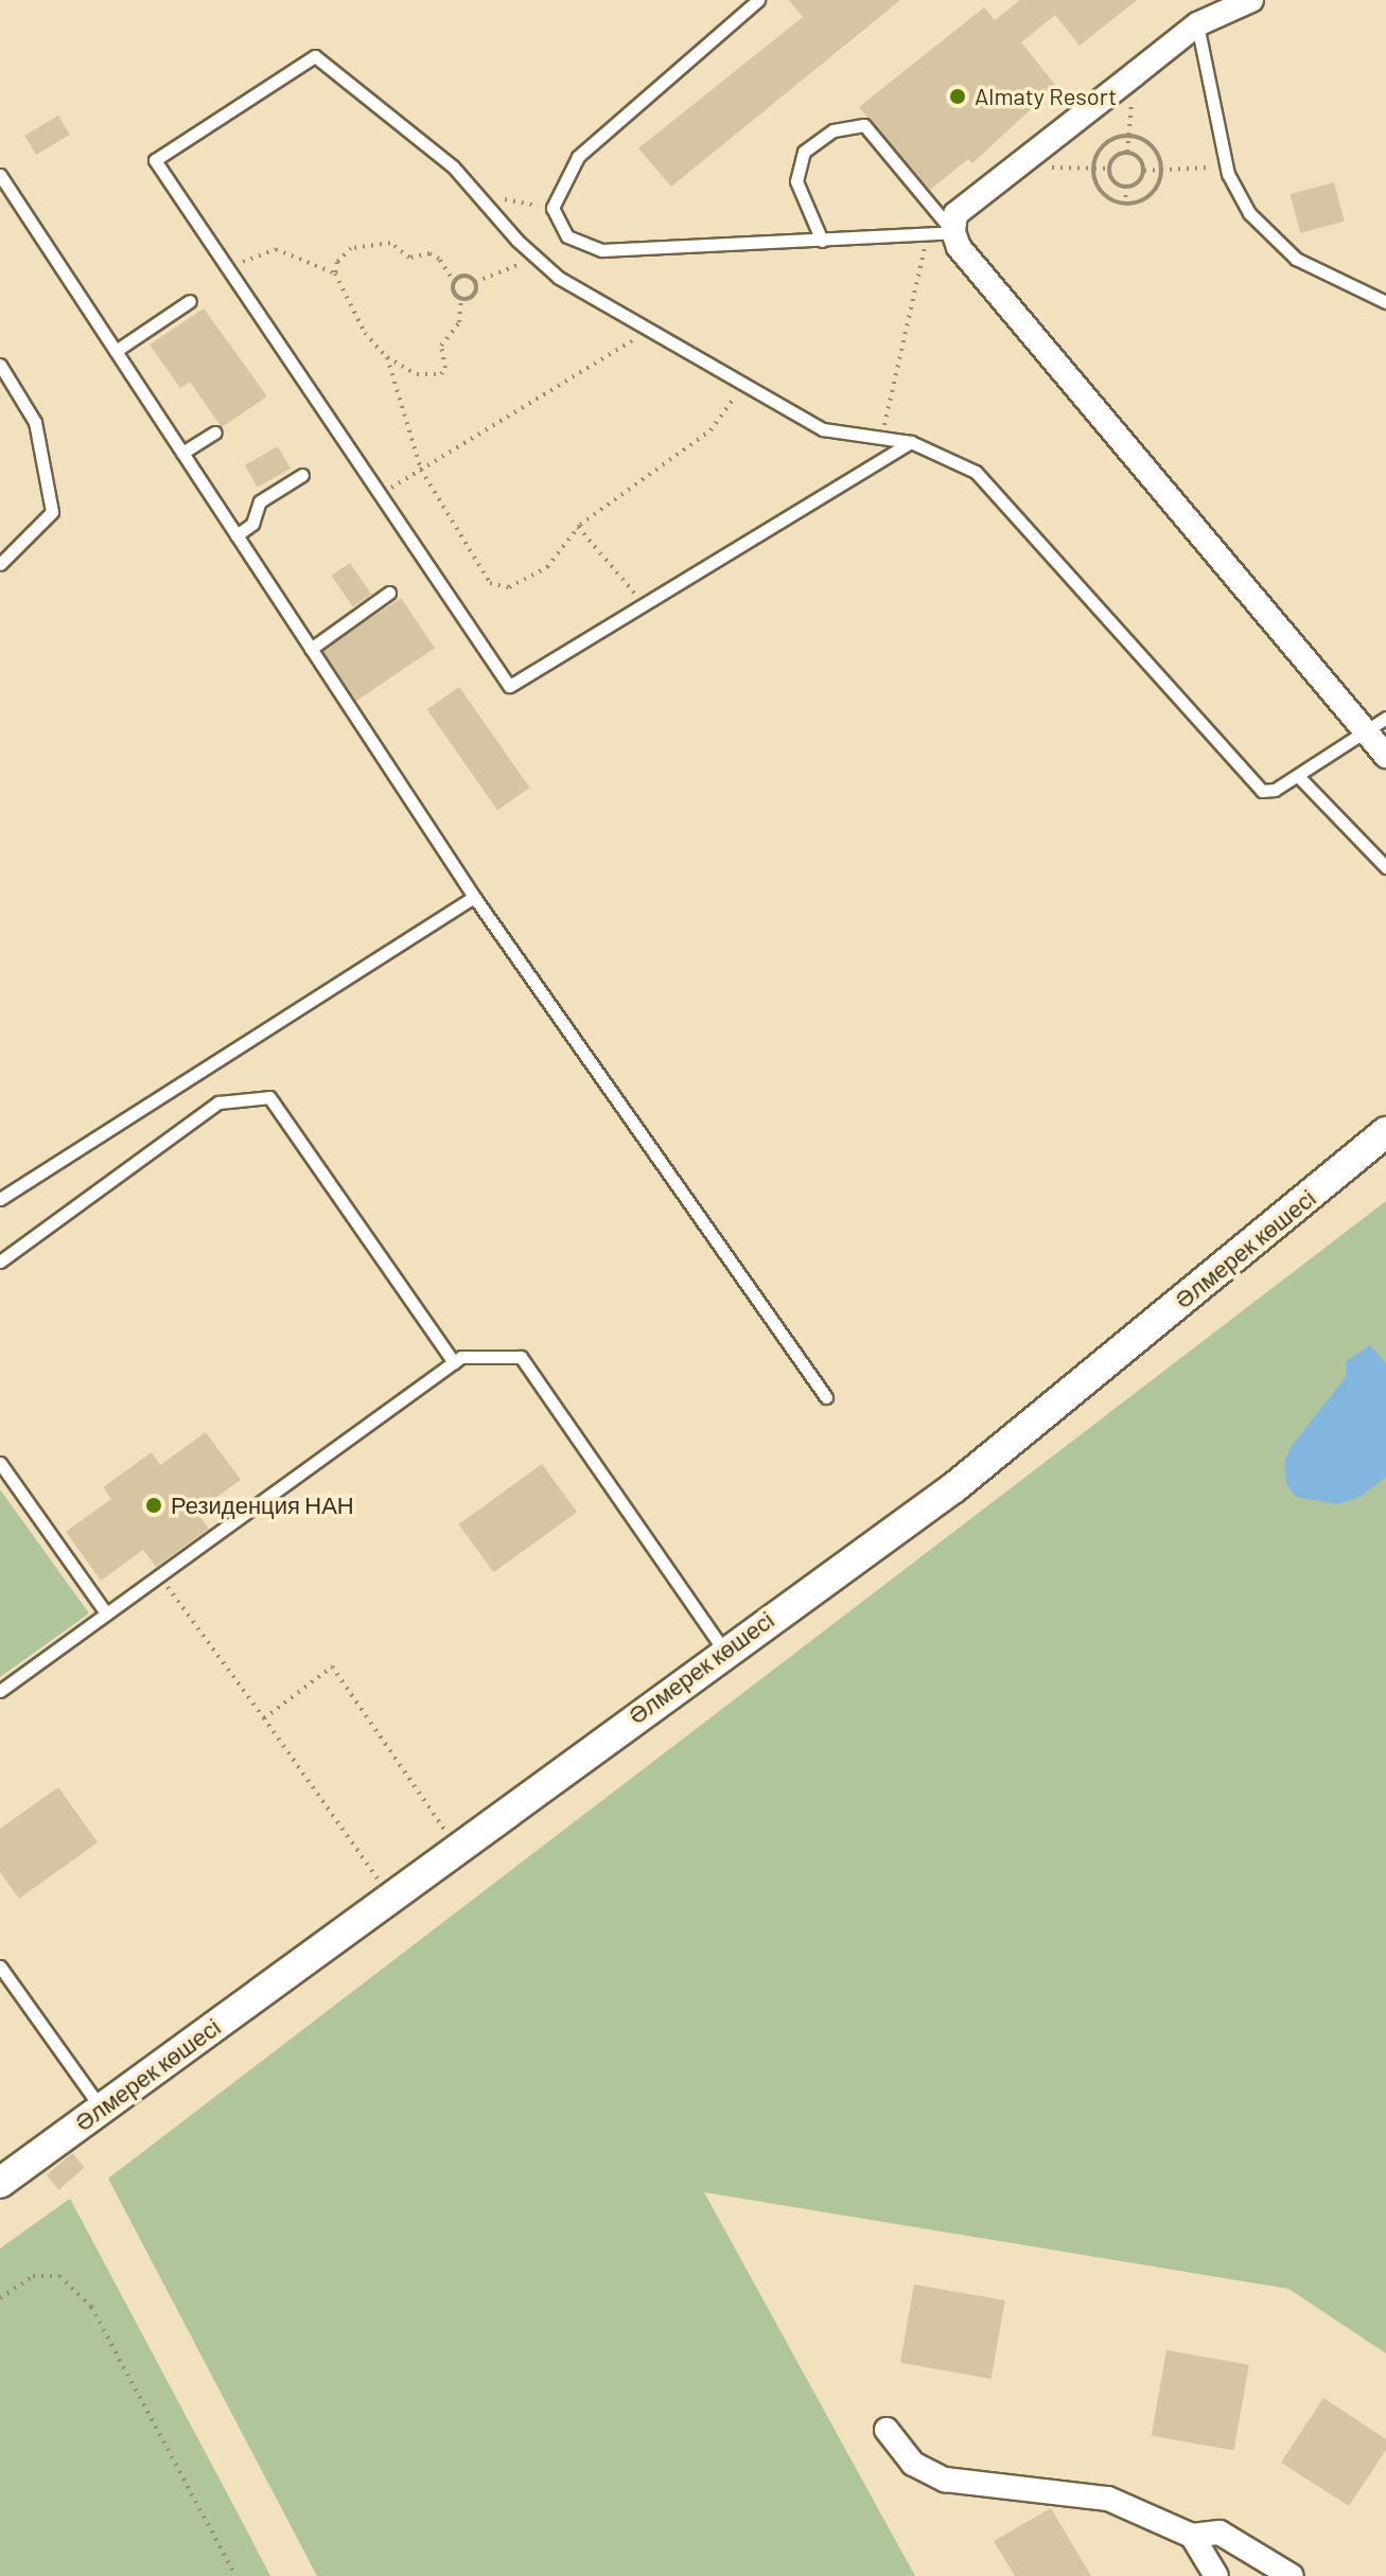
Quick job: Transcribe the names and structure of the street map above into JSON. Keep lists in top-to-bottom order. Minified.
{"streets":{"street":["Әлмерек көшесі"]},"places":["Almaty Resort","Резиденция НАН"]}
